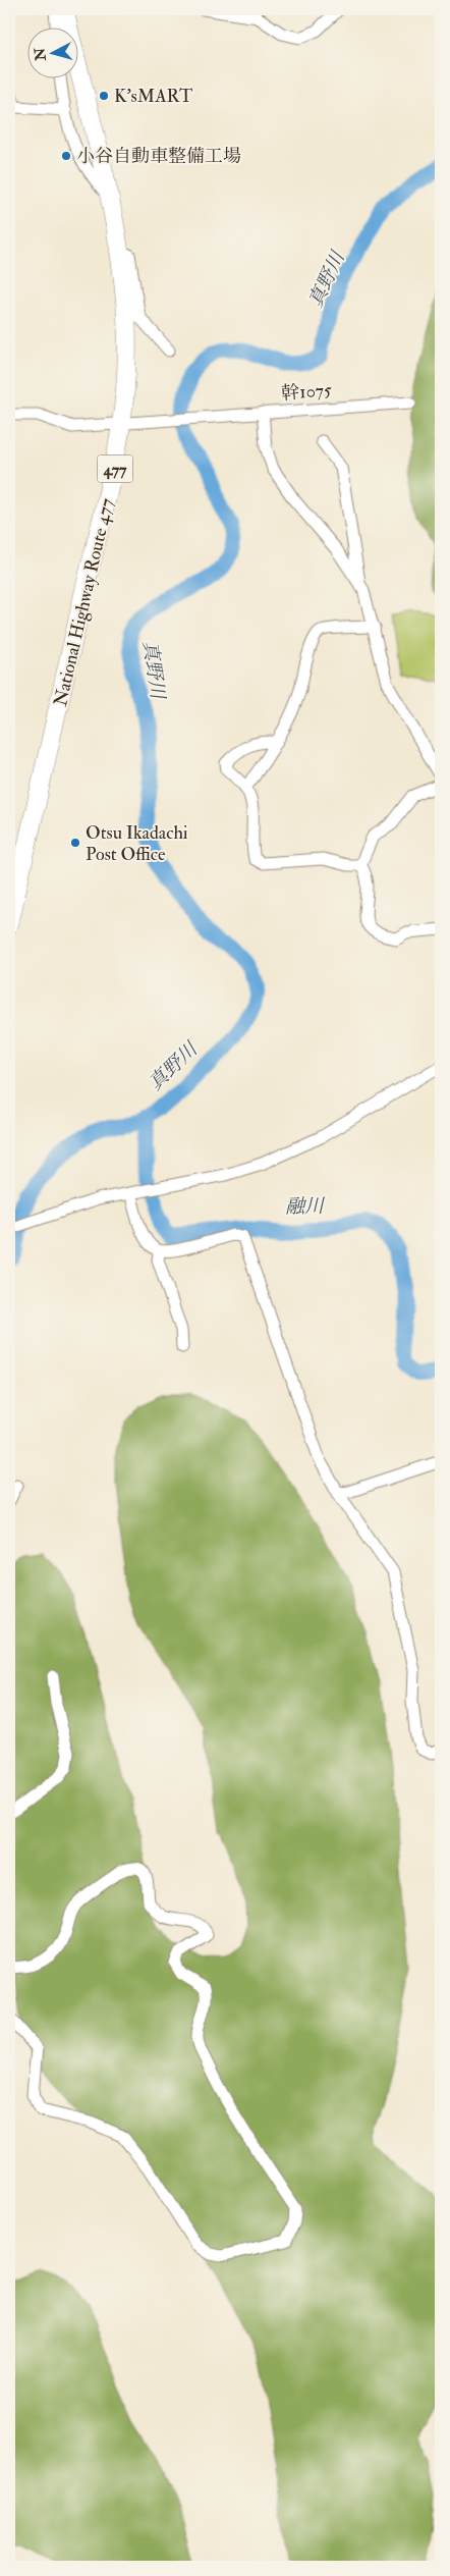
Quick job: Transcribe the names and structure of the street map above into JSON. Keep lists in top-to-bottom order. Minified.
{"streets":{"highway":["477","National Highway Route 477"],"street":["幹1075"]},"crossings":[["幹1075","National Highway Route 477"]],"water":["真野川","融川"],"places":["K'sMART","小谷自動車整備工場","Otsu Ikadachi Post Office"],"north":"left"}
